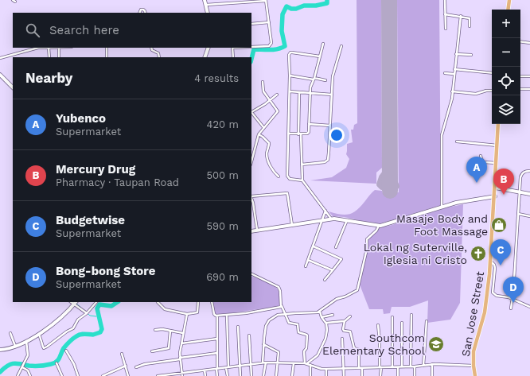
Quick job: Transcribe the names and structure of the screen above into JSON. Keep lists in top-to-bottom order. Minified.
{"streets":{"main road":["San Jose Street"]},"places":{"shop":["Masaje Body and Foot Massage"],"church":["Lokal ng Suterville, Iglesia ni Cristo"],"school or university":["Southcom Elementary School"]},"page":{"map_buttons":["+","−"],"search":"Search here","heading":["Nearby","4 results"],"list":[{"mark":"A","name":"Yubenco","note":"Supermarket","value":"420 m"},{"mark":"B","name":"Mercury Drug","note":"Pharmacy · Taupan Road","value":"500 m"},{"mark":"C","name":"Budgetwise","note":"Supermarket","value":"590 m"},{"mark":"D","name":"Bong-bong Store","note":"Supermarket","value":"690 m"}],"pins":["A","B","C","D"]}}
